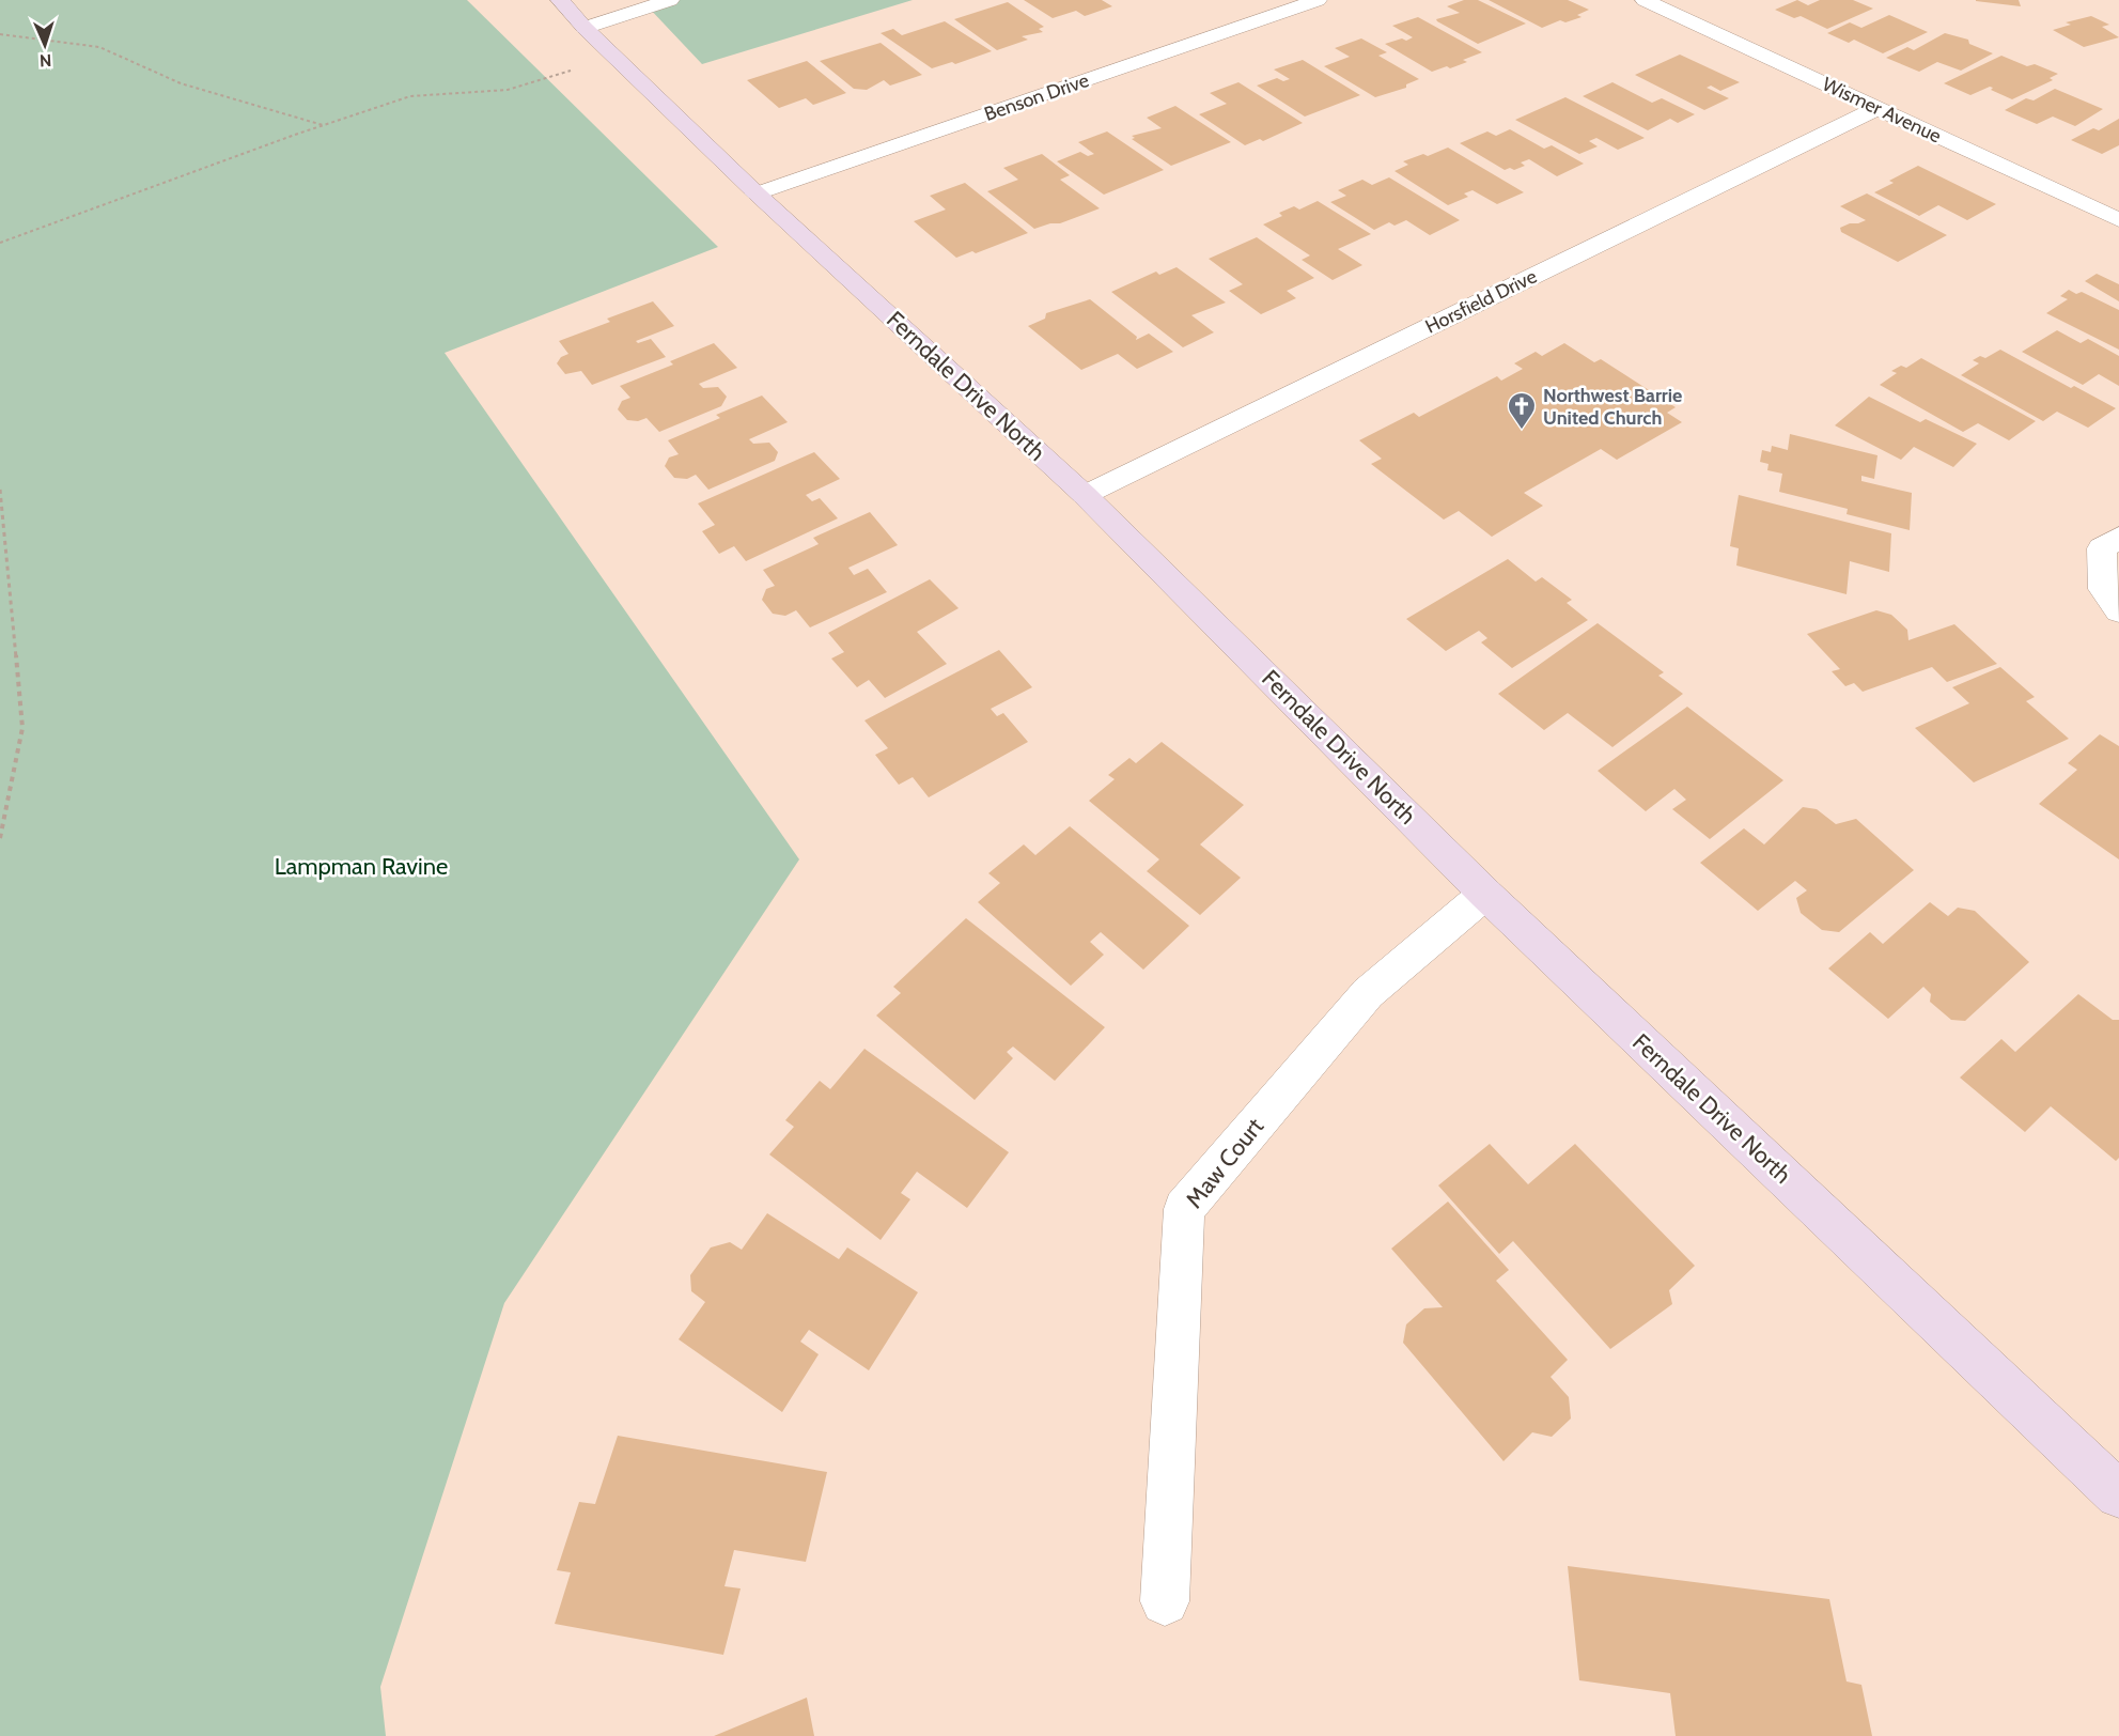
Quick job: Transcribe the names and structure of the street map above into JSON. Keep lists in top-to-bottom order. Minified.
{"streets":{"main road":["Ferndale Drive North"],"street":["Benson Drive","Wismer Avenue","Horsfield Drive","Maw Court"]},"crossings":[["Benson Drive","Ferndale Drive North"],["Wismer Avenue","Horsfield Drive"],["Horsfield Drive","Ferndale Drive North"],["Ferndale Drive North","Maw Court"]],"parks":["Lampman Ravine"],"places":{"church":["Northwest Barrie United Church"]},"north":"bottom"}
